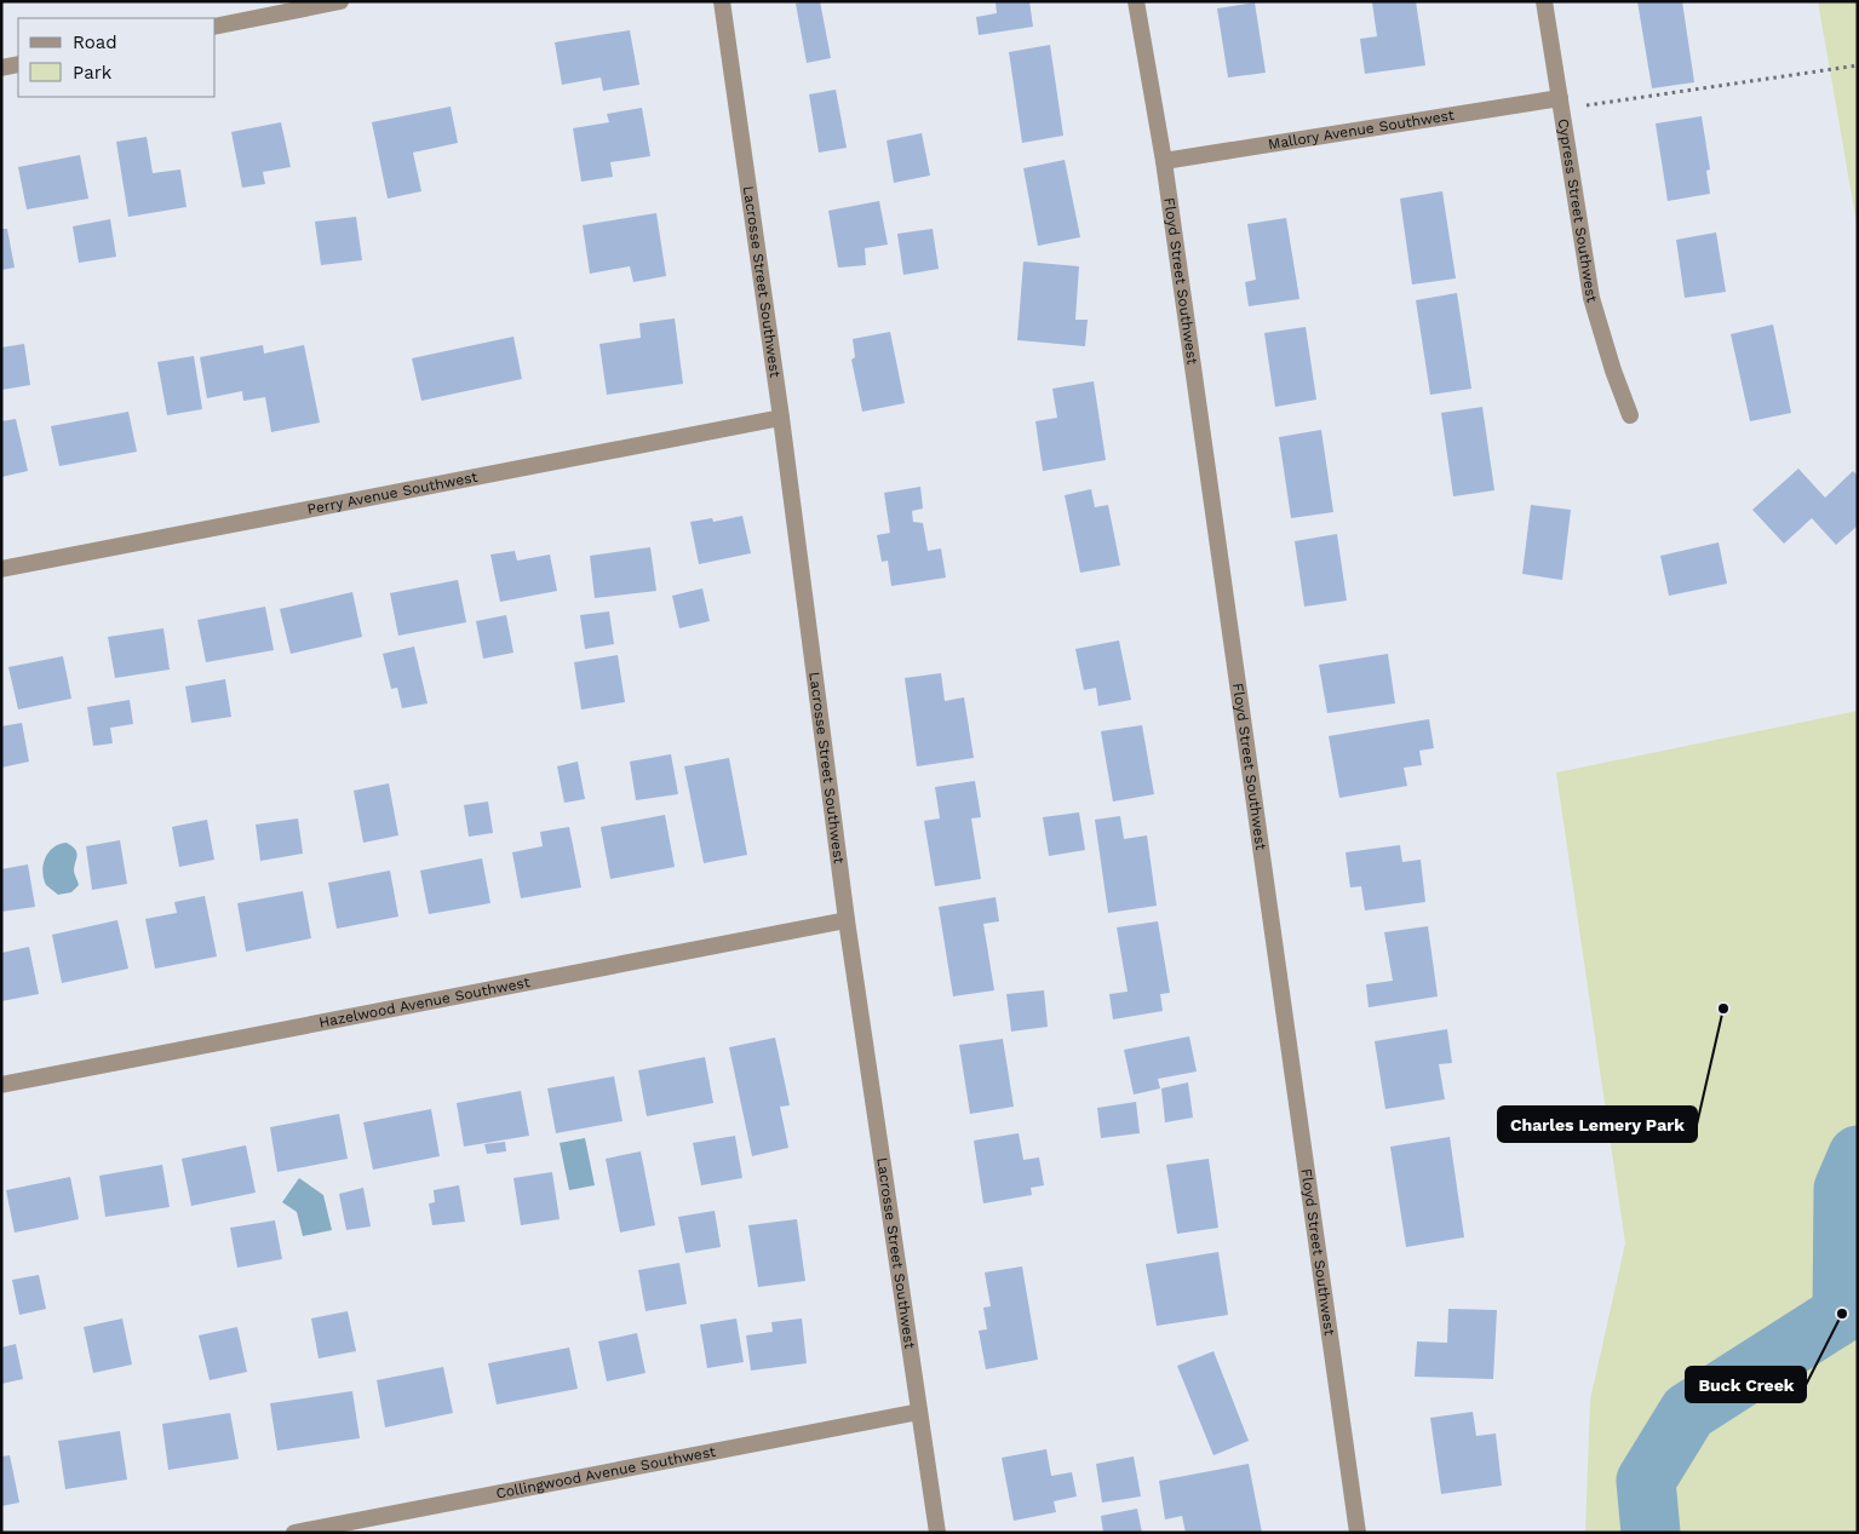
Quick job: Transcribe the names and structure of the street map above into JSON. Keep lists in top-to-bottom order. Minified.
{"streets":{"street":["Mallory Avenue Southwest","Cypress Street Southwest","Lacrosse Street Southwest","Floyd Street Southwest","Perry Avenue Southwest","Hazelwood Avenue Southwest","Collingwood Avenue Southwest"]},"crossings":[["Mallory Avenue Southwest","Cypress Street Southwest"],["Mallory Avenue Southwest","Floyd Street Southwest"],["Lacrosse Street Southwest","Perry Avenue Southwest"],["Lacrosse Street Southwest","Hazelwood Avenue Southwest"],["Lacrosse Street Southwest","Collingwood Avenue Southwest"]],"places":["Charles Lemery Park","Buck Creek"],"legend":["Road","Park"]}
